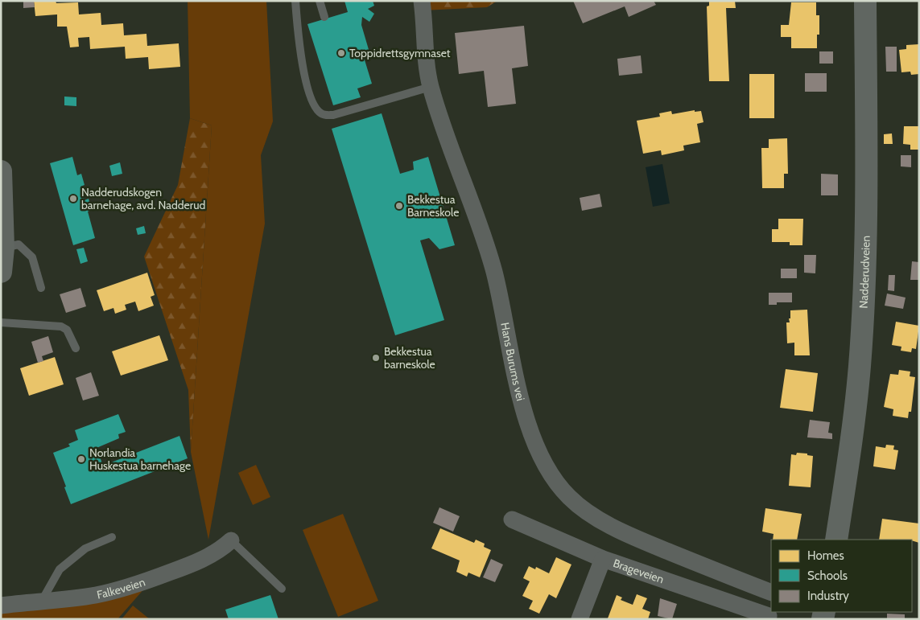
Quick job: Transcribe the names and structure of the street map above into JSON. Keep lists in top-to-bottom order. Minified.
{"streets":{"main road":["Nadderudveien"],"street":["Hans Burums vei","Brageveien","Falkeveien"]},"places":["Toppidrettsgymnaset","Nadderudskogen barnehage, avd. Nadderud","Bekkestua Barneskole","Bekkestua barneskole","Norlandia Huskestua barnehage"],"legend":["Homes","Schools","Industry"]}
